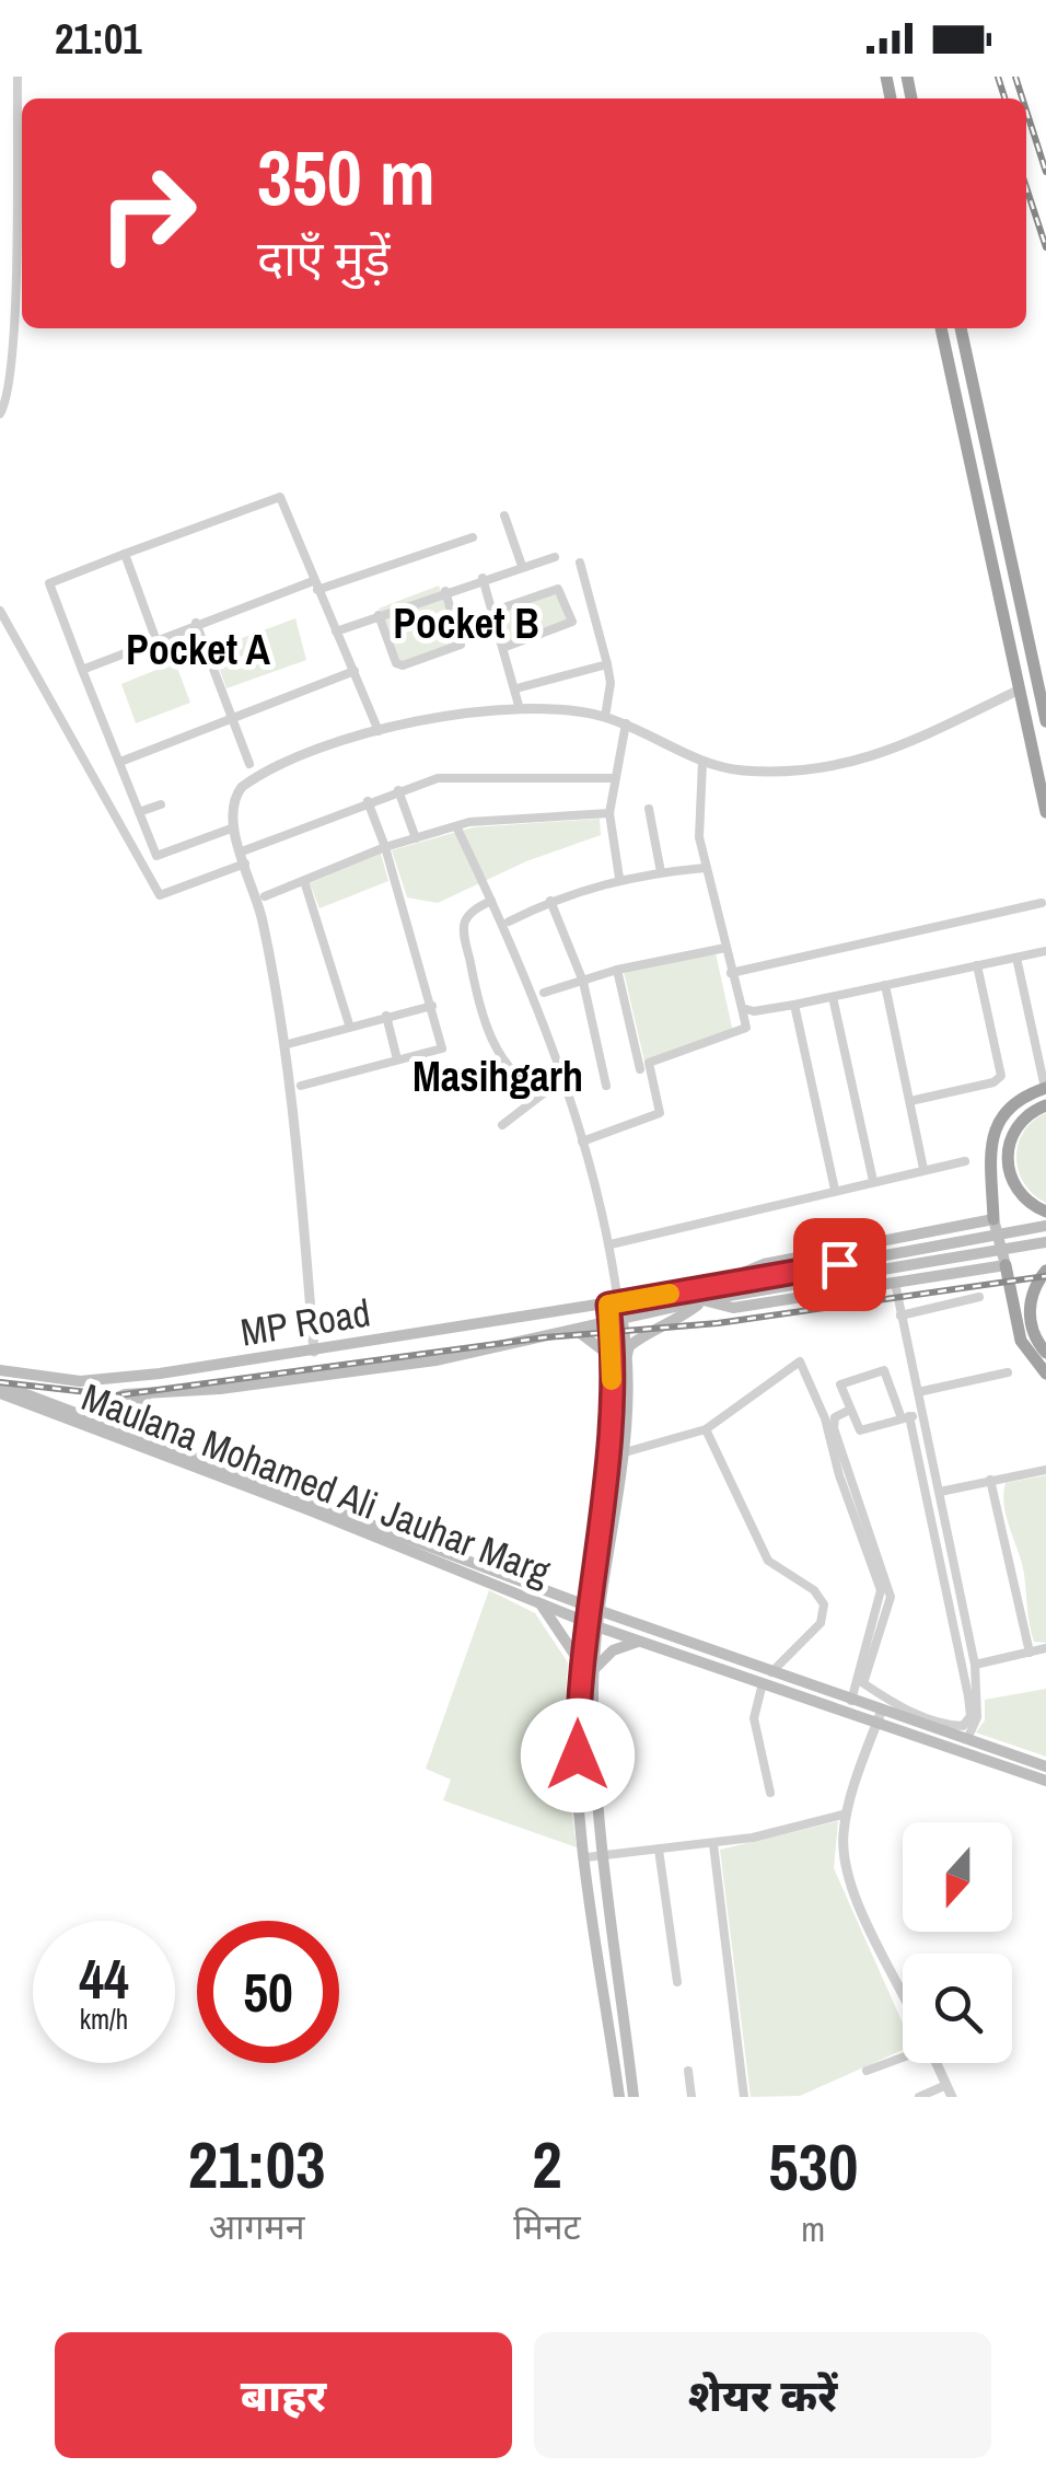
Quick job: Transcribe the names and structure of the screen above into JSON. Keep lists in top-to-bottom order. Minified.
{"streets":{"main road":["MP Road","Maulana Mohamed Ali Jauhar Marg"]},"districts":["Pocket B","Pocket A","Masihgarh"],"north":"bottom","page":{"status":"21:01","turn":["350 m","दाएँ मुड़ें"],"speed":"44 km/h","limit":"50","eta":["21:03","आगमन","2","मिनट","530","m"],"buttons":["बाहर","शेयर करें"]}}
